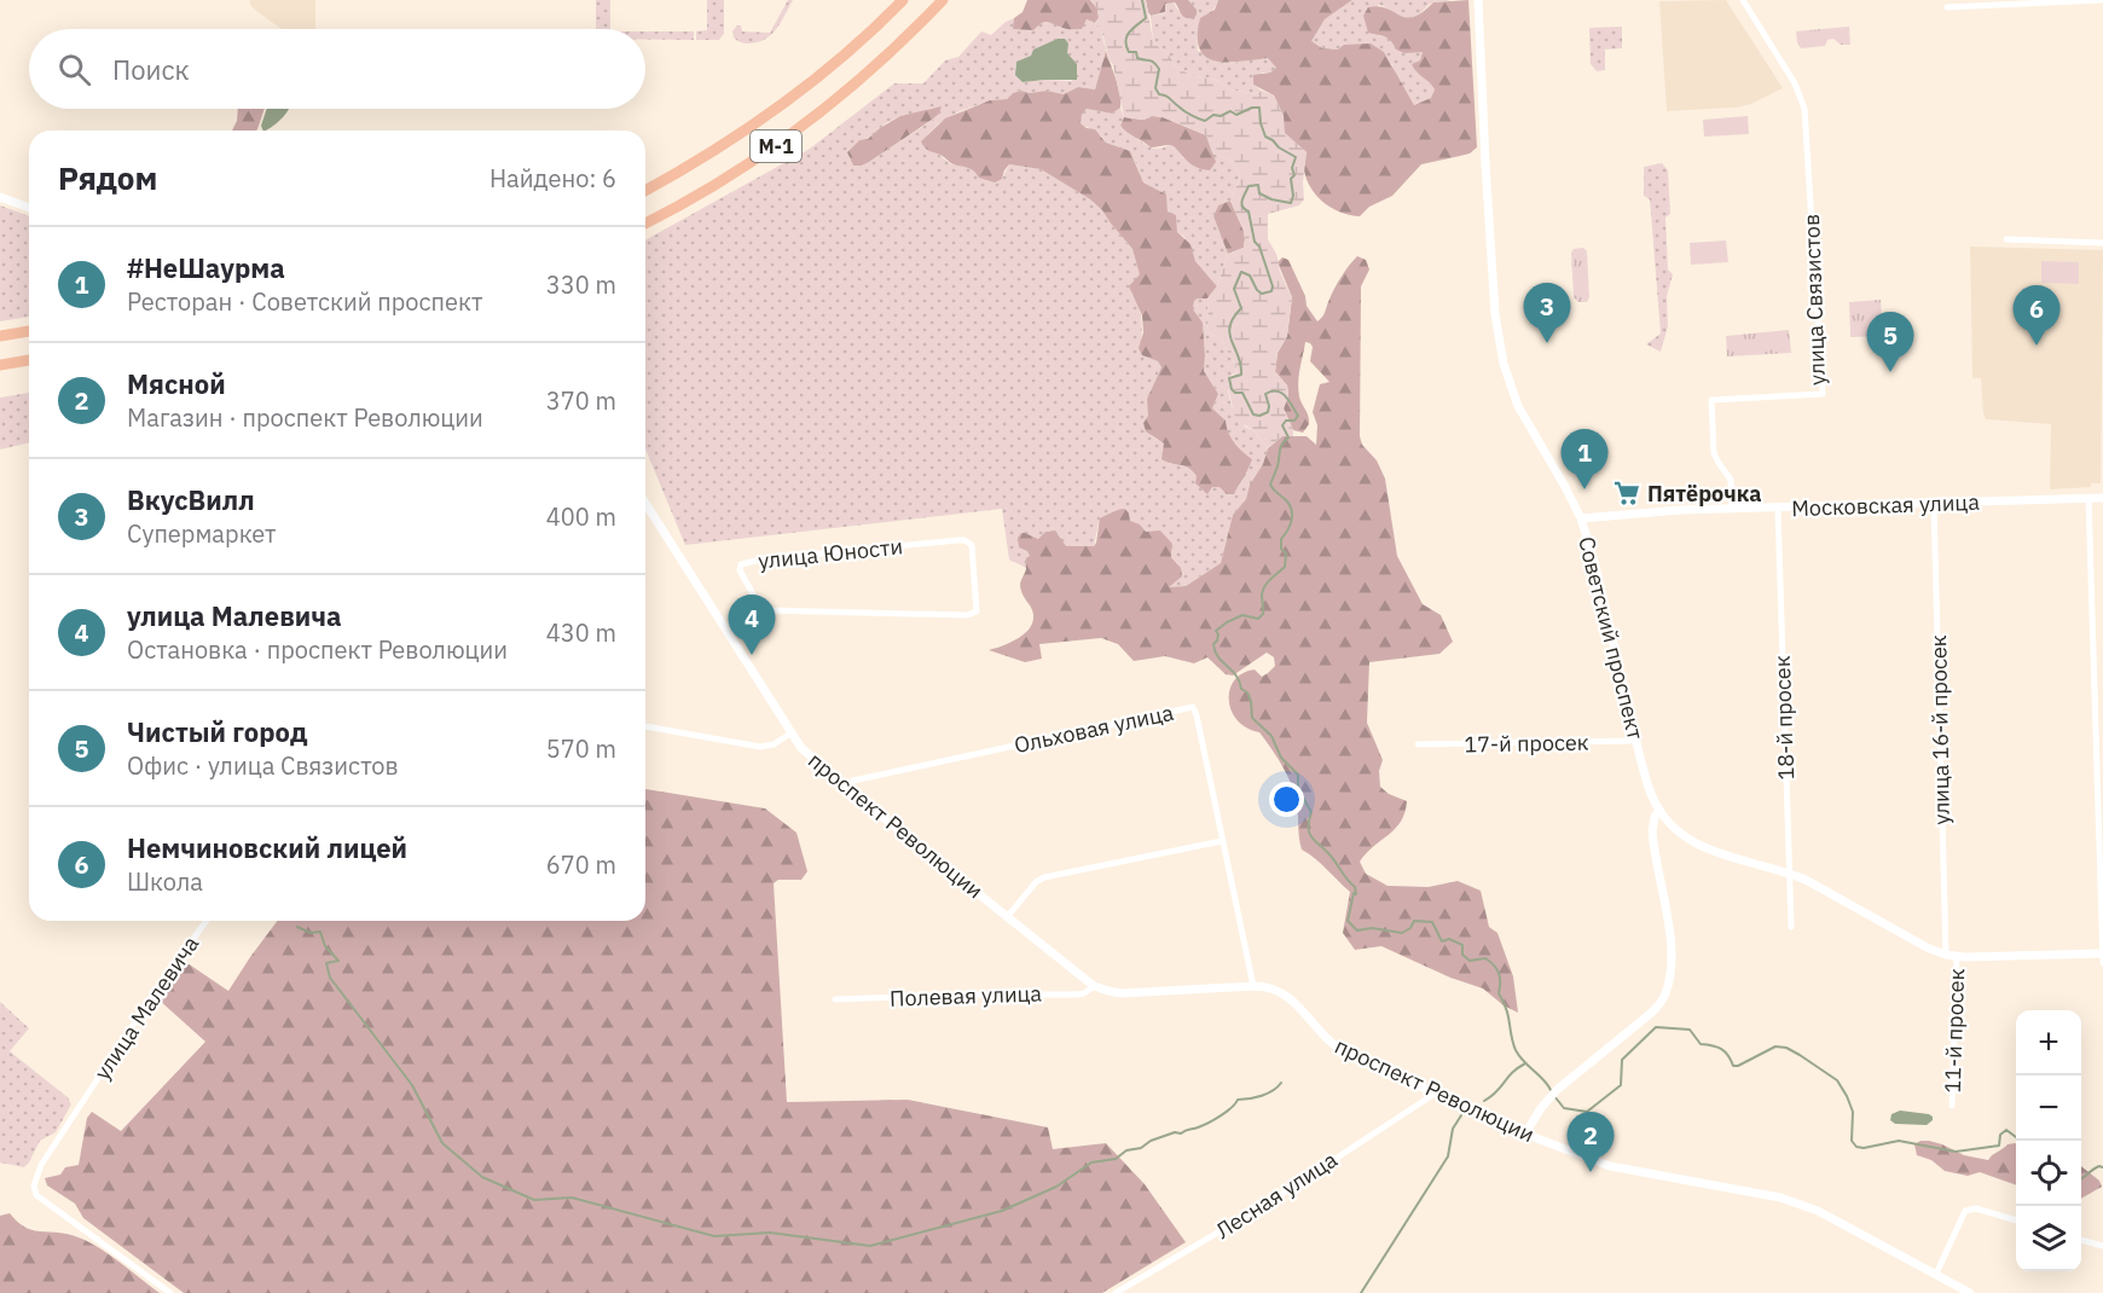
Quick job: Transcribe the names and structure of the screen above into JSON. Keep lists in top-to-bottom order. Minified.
{"streets":{"highway":["М-1"],"street":["улица Связистов","Московская улица","улица Юности","Советский проспект","18-й просек","Ольховая улица","улица 16-й просек","17-й просек","проспект Революции","Полевая улица","улица Малевича","11-й просек","Лесная улица"]},"crossings":[["улица Связистов","Московская улица"],["Московская улица","Советский проспект"],["Московская улица","18-й просек"],["Московская улица","улица 16-й просек"],["Советский проспект","18-й просек"],["Советский проспект","улица 16-й просек"],["Советский проспект","17-й просек"],["Советский проспект","11-й просек"],["Ольховая улица","проспект Революции"],["проспект Революции","Полевая улица"],["проспект Революции","Лесная улица"]],"places":{"supermarket":["Пятёрочка"]},"page":{"search":"Поиск","heading":["Рядом","Найдено: 6"],"list":[{"mark":"1","name":"#НеШаурма","note":"Ресторан · Советский проспект","value":"330 m"},{"mark":"2","name":"Мясной","note":"Магазин · проспект Революции","value":"370 m"},{"mark":"3","name":"ВкусВилл","note":"Супермаркет","value":"400 m"},{"mark":"4","name":"улица Малевича","note":"Остановка · проспект Революции","value":"430 m"},{"mark":"5","name":"Чистый город","note":"Офис · улица Связистов","value":"570 m"},{"mark":"6","name":"Немчиновский лицей","note":"Школа","value":"670 m"}],"pins":["3","6","5","1","4","2"],"map_buttons":["+","−"]}}
